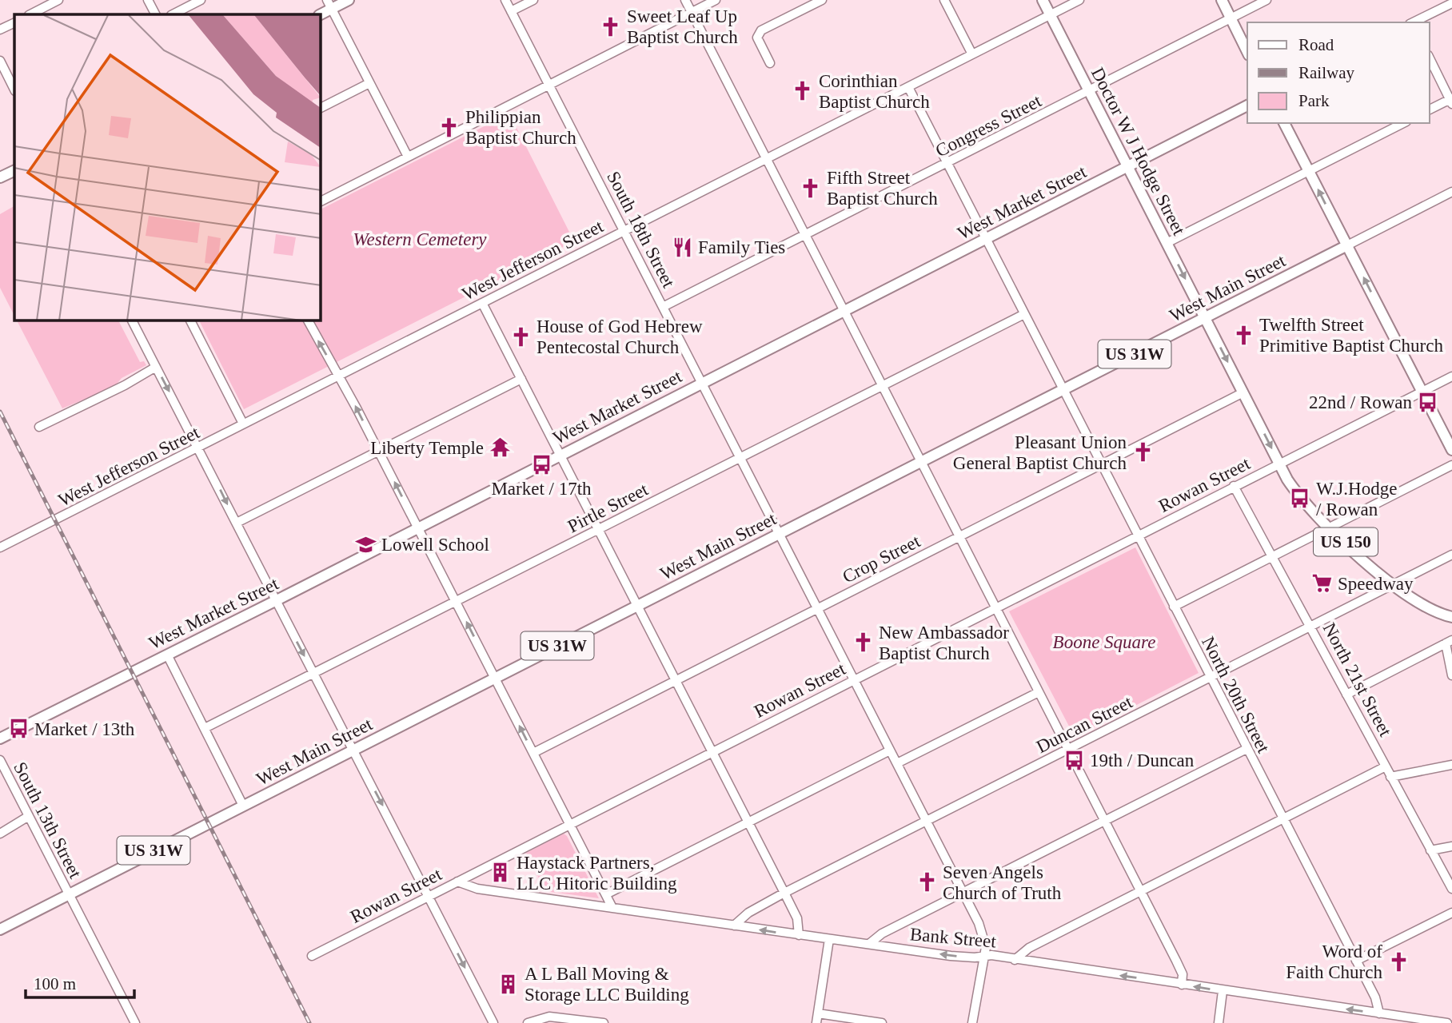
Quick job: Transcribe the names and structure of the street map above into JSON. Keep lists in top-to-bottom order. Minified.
{"streets":{"main road":["Doctor W J Hodge Street","West Market Street","West Main Street","US 31W","US 150"],"street":["Congress Street","South 18th Street","West Jefferson Street","Rowan Street","Pirtle Street","Crop Street","North 21st Street","North 20th Street","Duncan Street","South 13th Street","Bank Street"]},"crossings":[["Congress Street","Doctor W J Hodge Street"],["Congress Street","South 18th Street"],["Congress Street","North 20th Street"],["Doctor W J Hodge Street","West Market Street"],["Doctor W J Hodge Street","West Jefferson Street"],["Doctor W J Hodge Street","West Main Street"],["Doctor W J Hodge Street","US 150"],["West Market Street","South 18th Street"],["West Market Street","North 20th Street"],["South 18th Street","West Jefferson Street"],["South 18th Street","West Main Street"],["South 18th Street","Rowan Street"],["South 18th Street","Pirtle Street"],["South 18th Street","Crop Street"],["South 18th Street","Duncan Street"],["South 18th Street","Bank Street"],["West Jefferson Street","North 20th Street"],["West Main Street","US 150"],["West Main Street","North 20th Street"],["West Main Street","South 13th Street"],["Rowan Street","US 150"],["Rowan Street","North 21st Street"],["Rowan Street","North 20th Street"],["Rowan Street","Bank Street"],["Pirtle Street","North 20th Street"],["US 150","Crop Street"],["US 150","Duncan Street"],["Crop Street","North 20th Street"],["North 21st Street","Duncan Street"],["North 20th Street","Duncan Street"],["North 20th Street","Bank Street"],["Duncan Street","Bank Street"]],"one_way":["Bank Street"],"parks":["Western Cemetery","Boone Square"],"places":{"church":["Sweet Leaf Up Baptist Church","Corinthian Baptist Church","Philippian Baptist Church","Fifth Street Baptist Church","Twelfth Street Primitive Baptist Church","House of God Hebrew Pentecostal Church","Pleasant Union General Baptist Church","New Ambassador Baptist Church","Seven Angels Church of Truth","Word of Faith Church"],"restaurant":["Family Ties"],"bus stop":["22nd / Rowan","Market / 17th","W.J.Hodge / Rowan","Market / 13th","19th / Duncan"],"temple":["Liberty Temple"],"school or university":["Lowell School"],"supermarket":["Speedway"],"building":["Haystack Partners, LLC Hitoric Building","A L Ball Moving & Storage LLC Building"]},"legend":["Road","Railway","Park"],"scale_bar":"100 m"}
